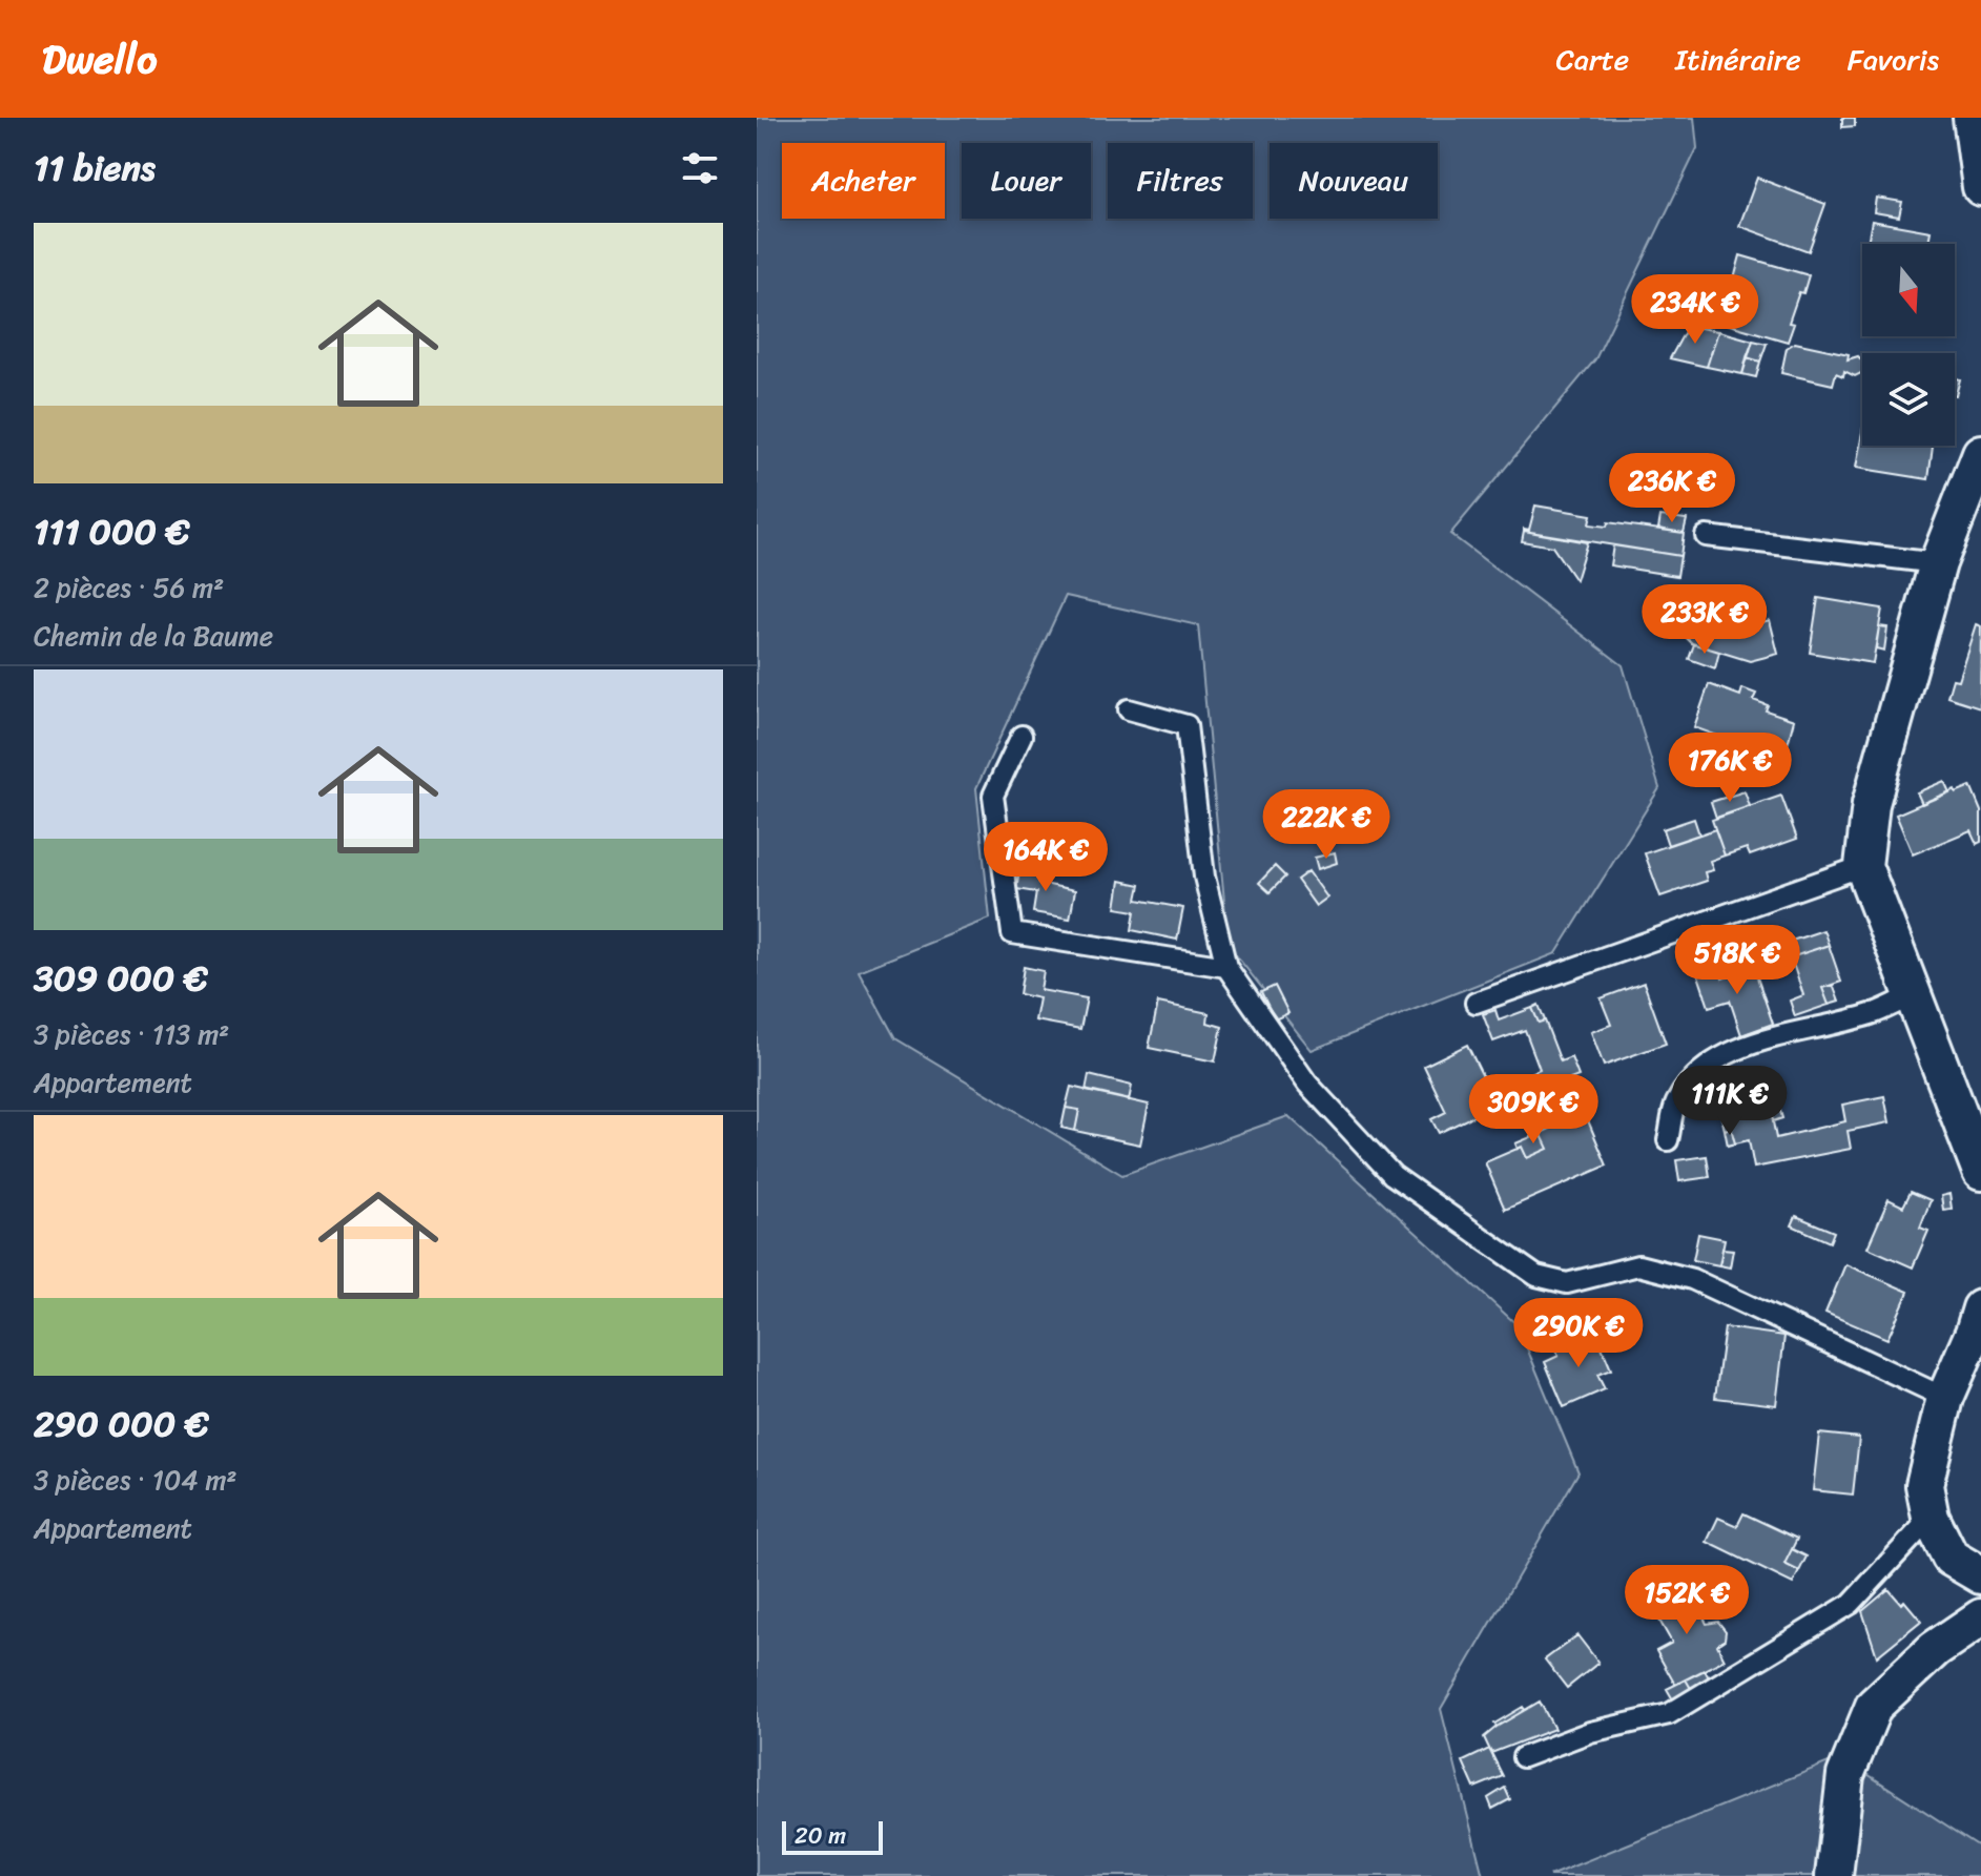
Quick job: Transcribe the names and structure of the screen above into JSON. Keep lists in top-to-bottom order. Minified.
{"scale_bar":"20 m","north":"bottom","page":{"header":"Dwello","nav":["Carte","Itinéraire","Favoris"],"heading":"11 biens","chip":["Acheter","Louer","Filtres","Nouveau"],"list":[{"name":"111 000 €","note":"2 pièces · 56 m² · Chemin de la Baume"},{"name":"309 000 €","note":"3 pièces · 113 m² · Appartement"},{"name":"290 000 €","note":"3 pièces · 104 m² · Appartement"}],"price":["234K €","236K €","233K €","176K €","222K €","164K €","518K €","111K €","309K €","290K €","152K €"],"scale":"20 m"}}
